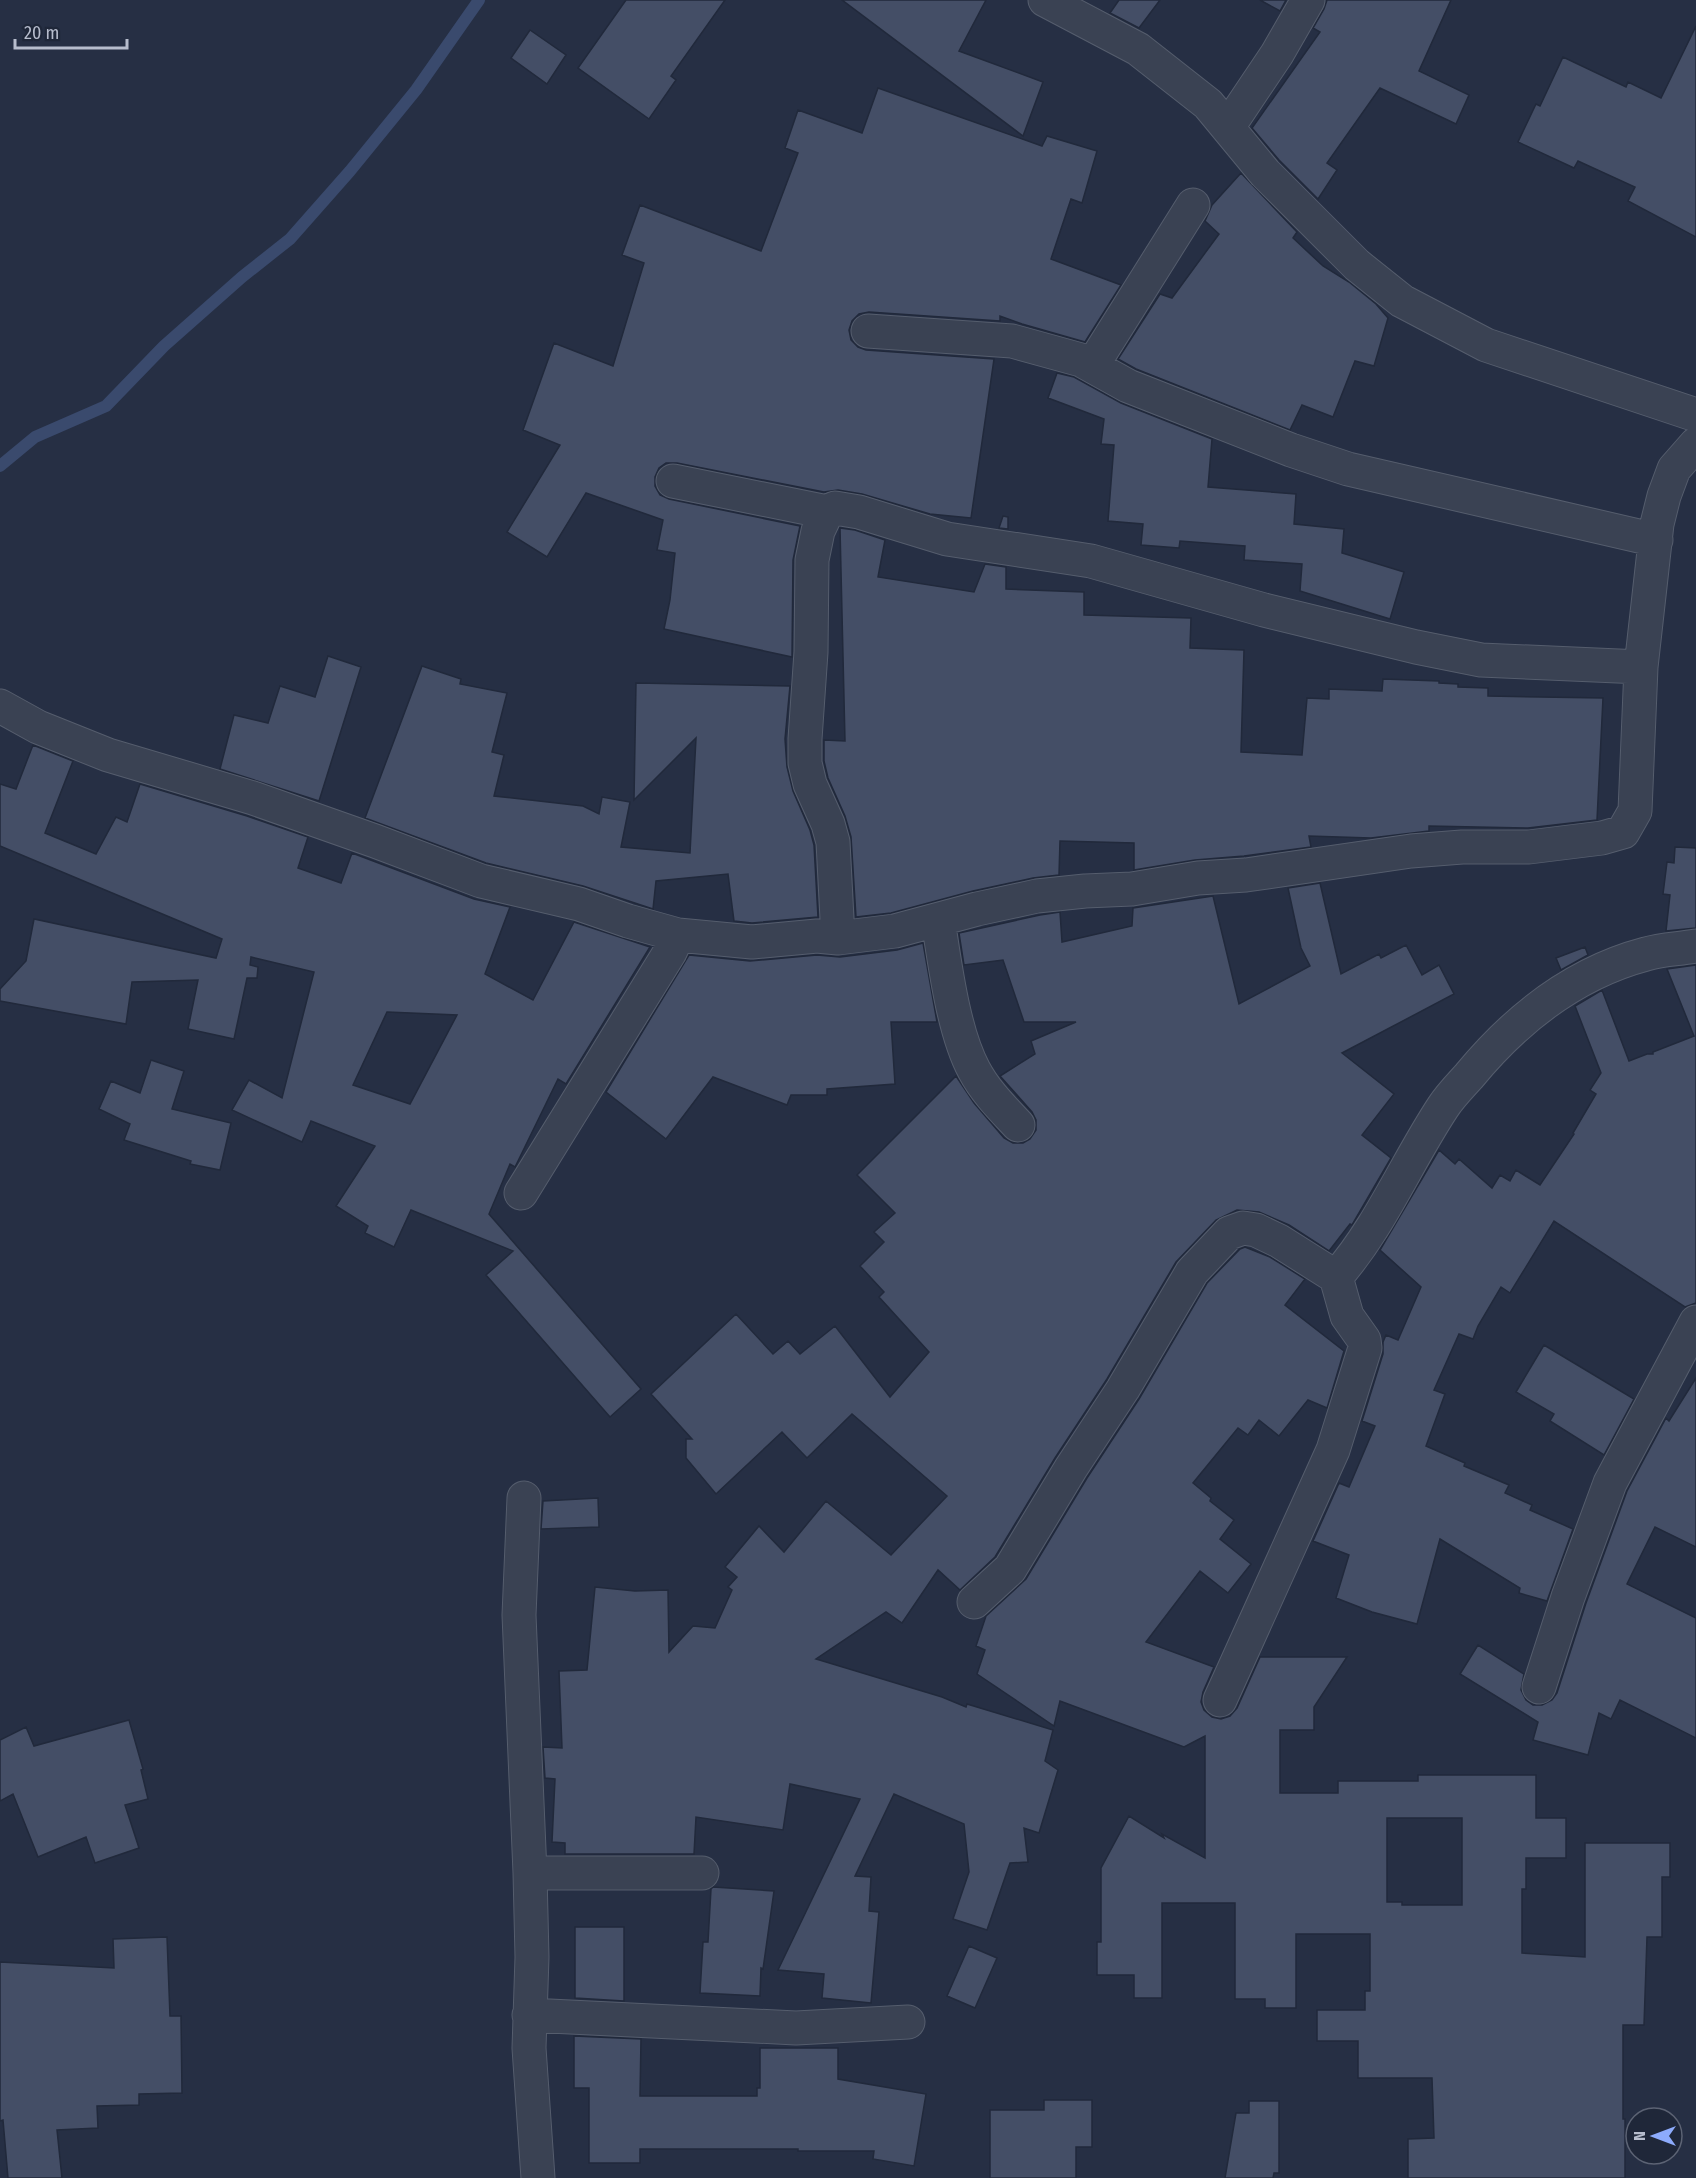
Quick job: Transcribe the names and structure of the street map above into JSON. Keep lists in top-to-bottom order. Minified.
{"scale_bar":"20 m","north":"left"}
